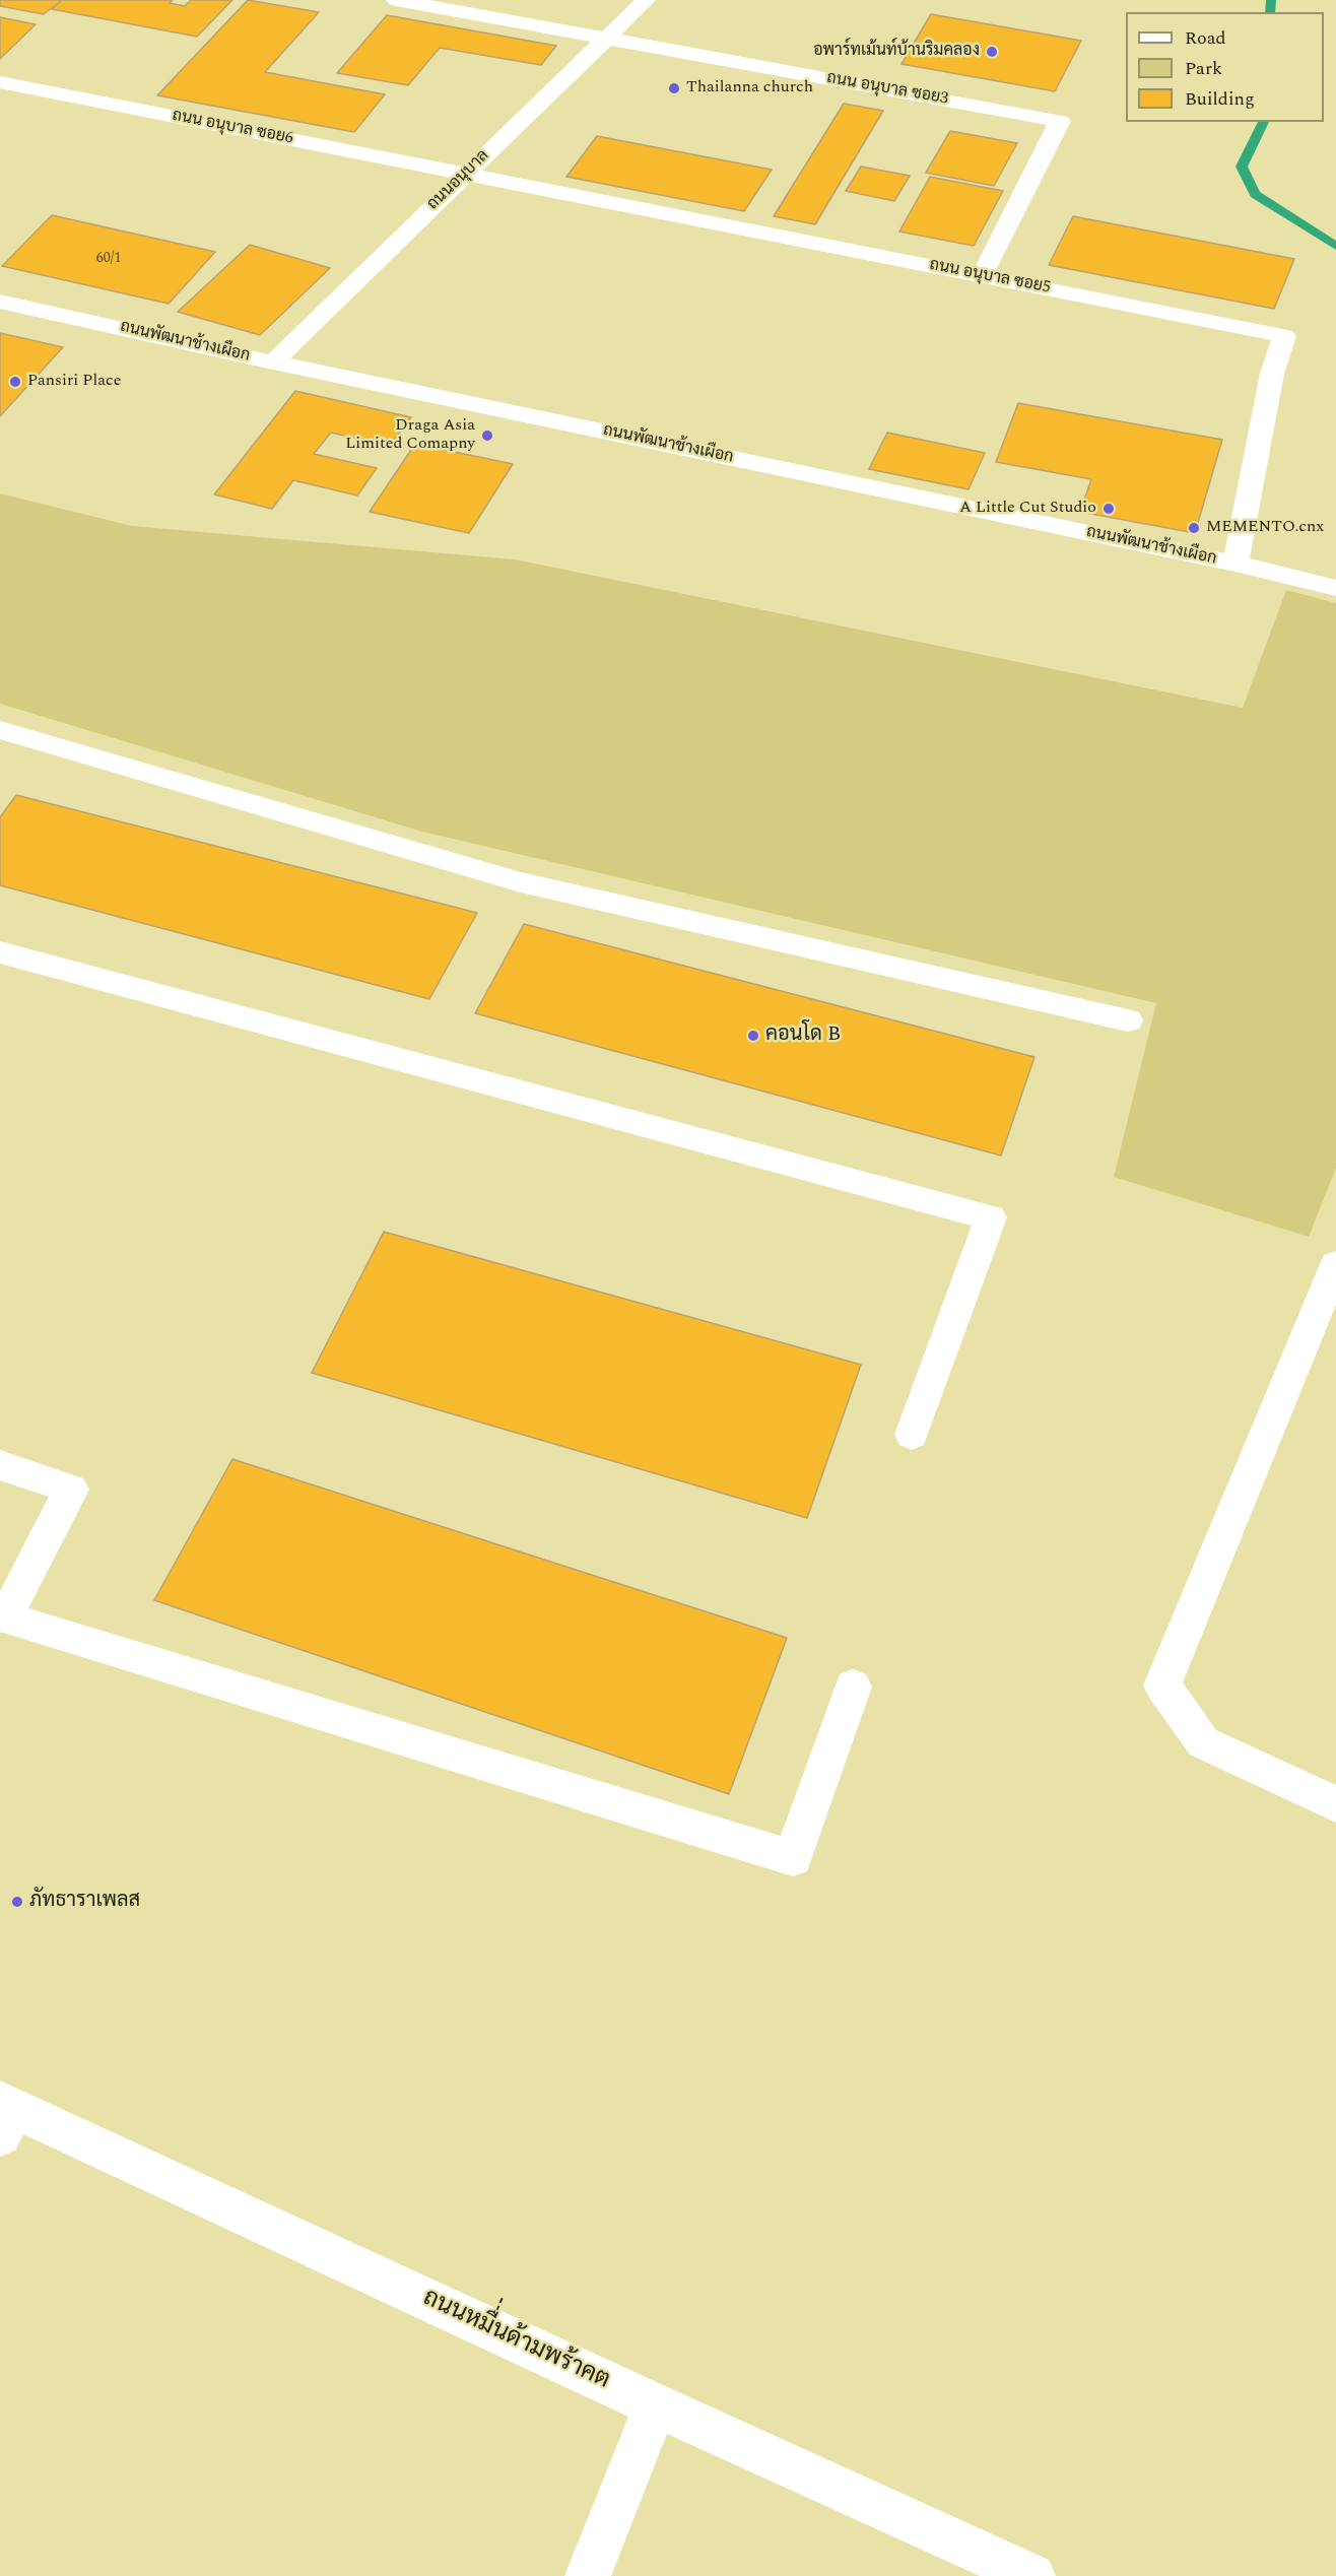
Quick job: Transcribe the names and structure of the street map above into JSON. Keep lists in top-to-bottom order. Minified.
{"streets":{"street":["ถนน อนุบาล ซอย3","ถนน อนุบาล ซอย6","ถนนอนุบาล","ถนน อนุบาล ซอย5","ถนนพัฒนาช้างเผือก","ถนนหมื่่นด้ามพร้าคต"]},"crossings":[["ถนน อนุบาล ซอย3","ถนนอนุบาล"],["ถนน อนุบาล ซอย3","ถนน อนุบาล ซอย5"],["ถนน อนุบาล ซอย6","ถนนอนุบาล"],["ถนน อนุบาล ซอย6","ถนน อนุบาล ซอย5"],["ถนนอนุบาล","ถนน อนุบาล ซอย5"],["ถนนอนุบาล","ถนนพัฒนาช้างเผือก"],["ถนน อนุบาล ซอย5","ถนนพัฒนาช้างเผือก"]],"places":["อพาร์ทเม้นท์บ้านริมคลอง","Thailanna church","Pansiri Place","Draga Asia Limited Comapny","A Little Cut Studio","MEMENTO.cnx","คอนโด B","ภัทธาราเพลส"],"house_numbers":["60/1"],"legend":["Road","Park","Building"]}
